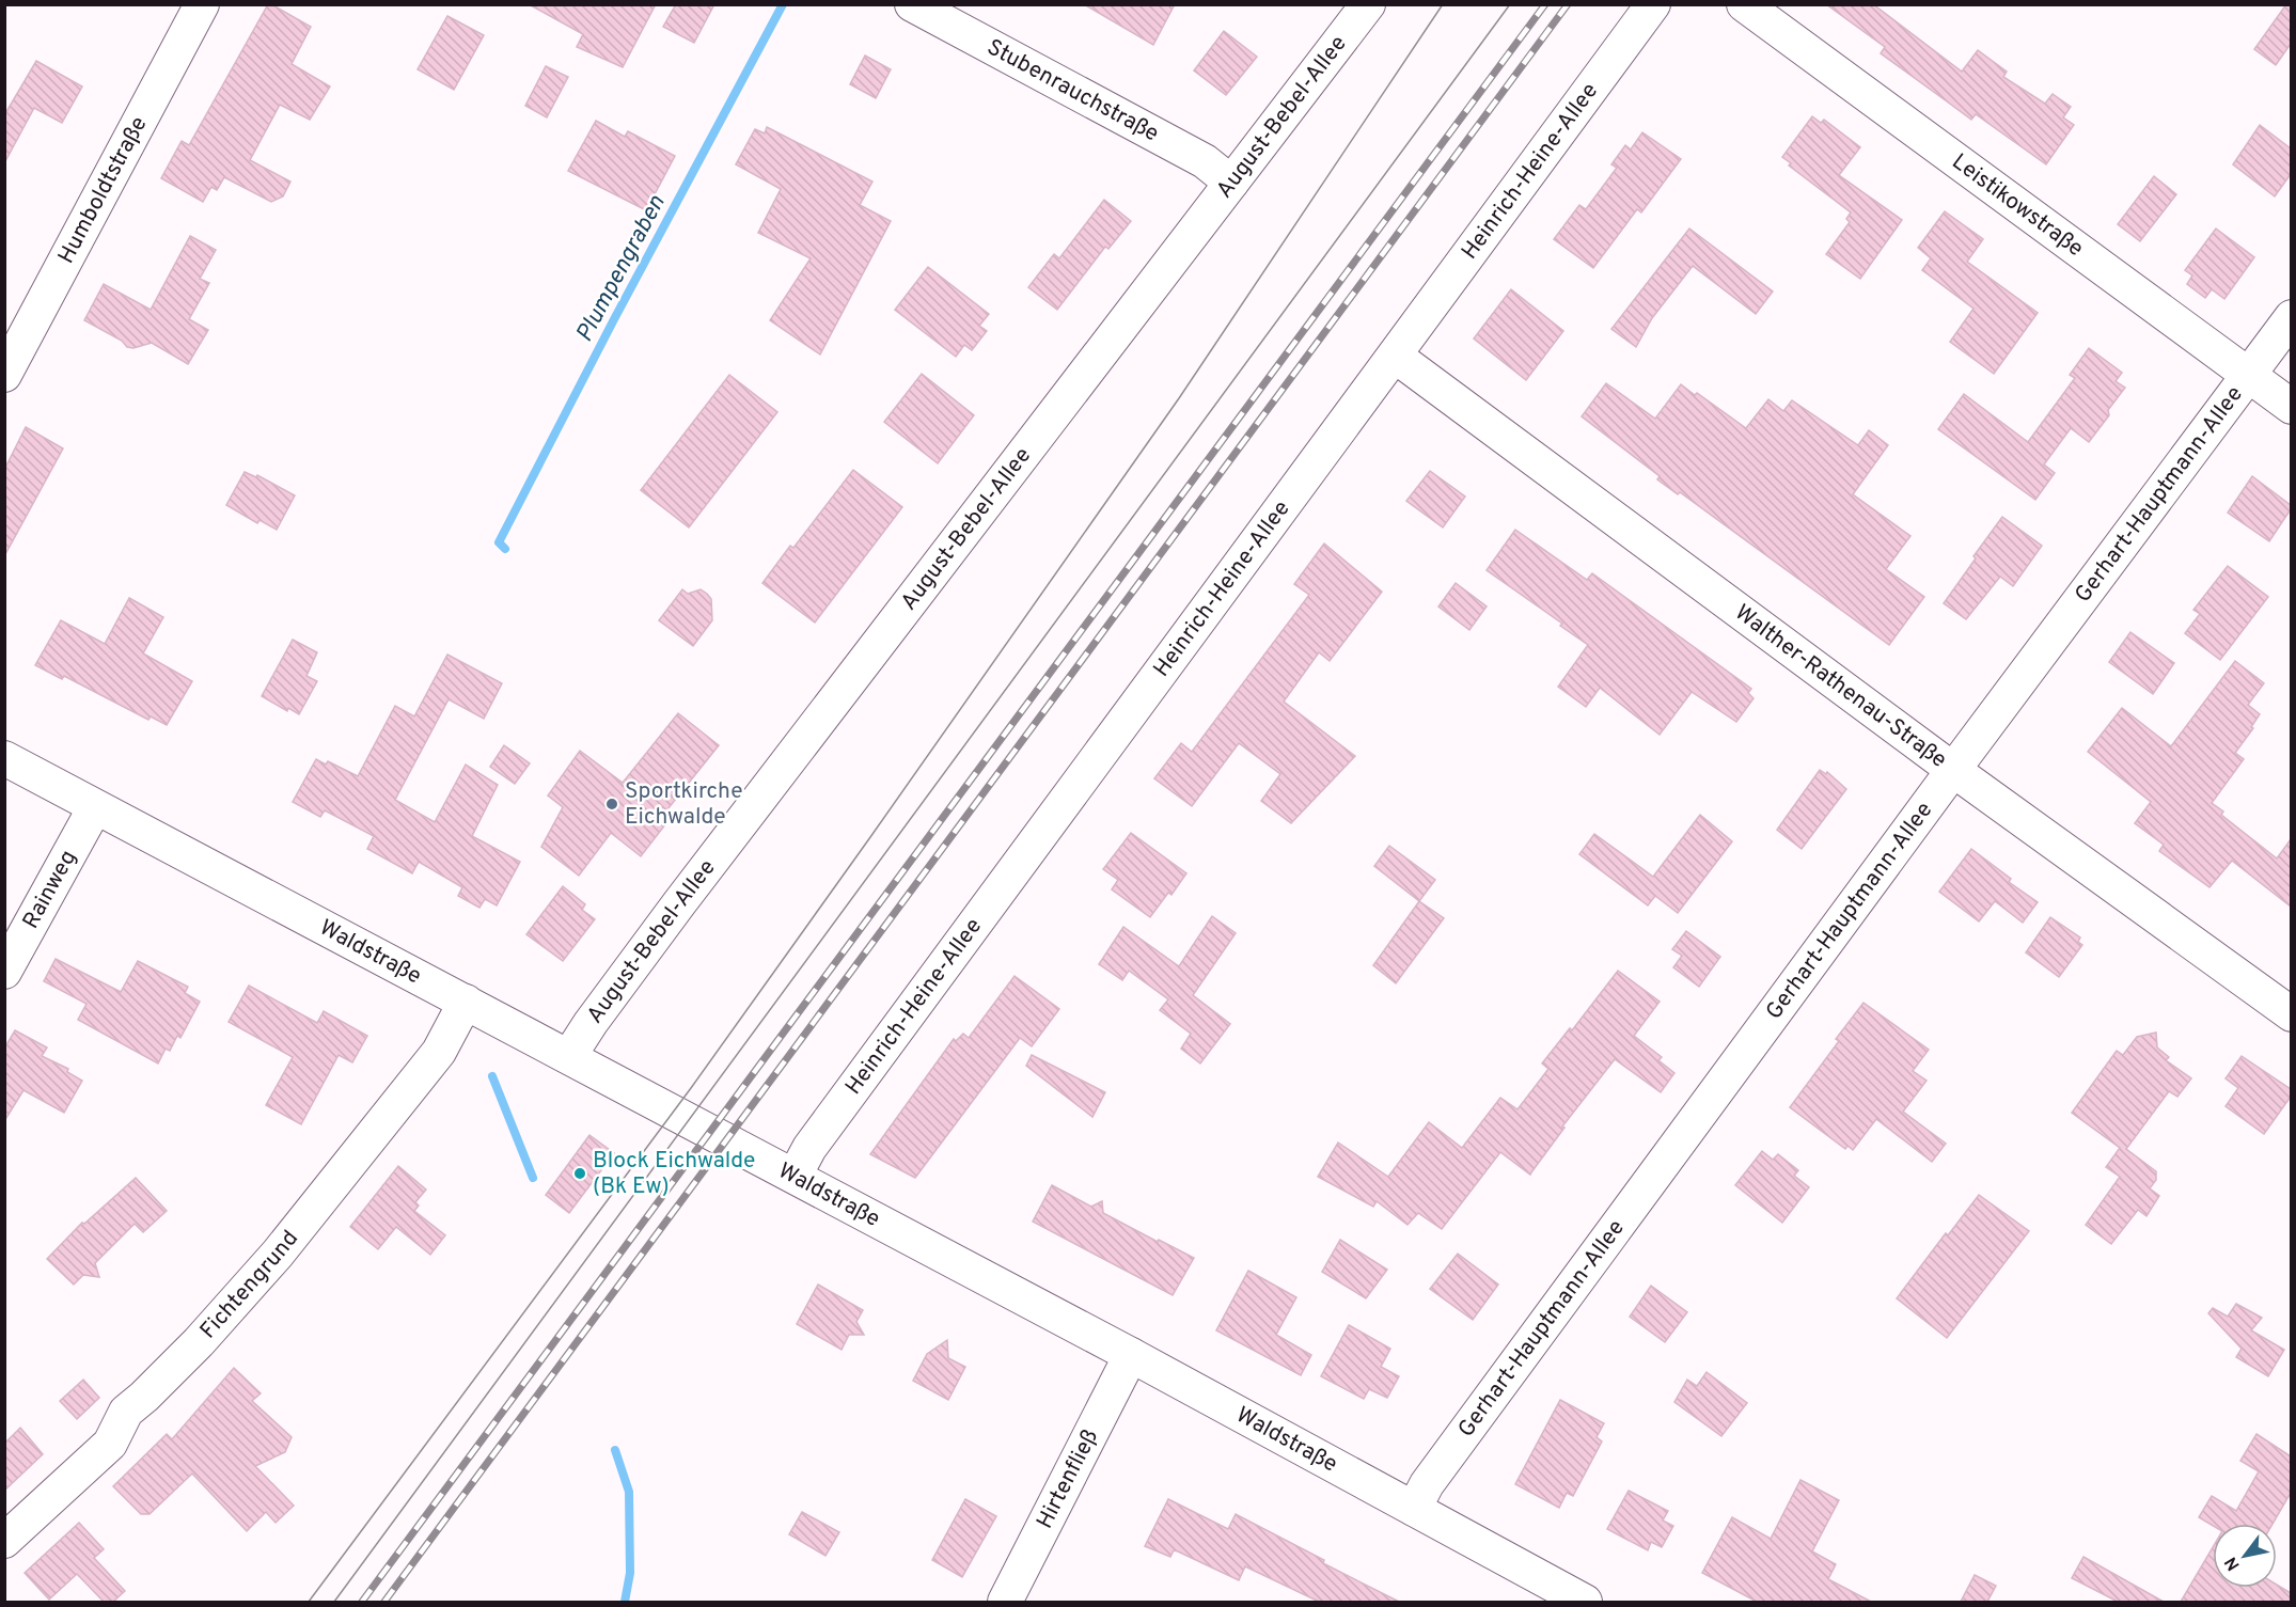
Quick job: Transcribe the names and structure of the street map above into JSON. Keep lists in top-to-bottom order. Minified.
{"streets":{"street":["Stubenrauchstraße","August-Bebel-Allee","Heinrich-Heine-Allee","Humboldtstraße","Leistikowstraße","Gerhart-Hauptmann-Allee","Walther-Rathenau-Straße","Rainweg","Waldstraße","Fichtengrund","Hirtenfließ"]},"crossings":[["Stubenrauchstraße","August-Bebel-Allee"],["August-Bebel-Allee","Waldstraße"],["Heinrich-Heine-Allee","Walther-Rathenau-Straße"],["Heinrich-Heine-Allee","Waldstraße"],["Leistikowstraße","Gerhart-Hauptmann-Allee"],["Gerhart-Hauptmann-Allee","Walther-Rathenau-Straße"],["Gerhart-Hauptmann-Allee","Waldstraße"],["Rainweg","Waldstraße"],["Waldstraße","Fichtengrund"],["Waldstraße","Hirtenfließ"]],"water":["Plumpengraben"],"places":["Sportkirche Eichwalde","Block Eichwalde (Bk Ew)"],"north":"bottom left"}
